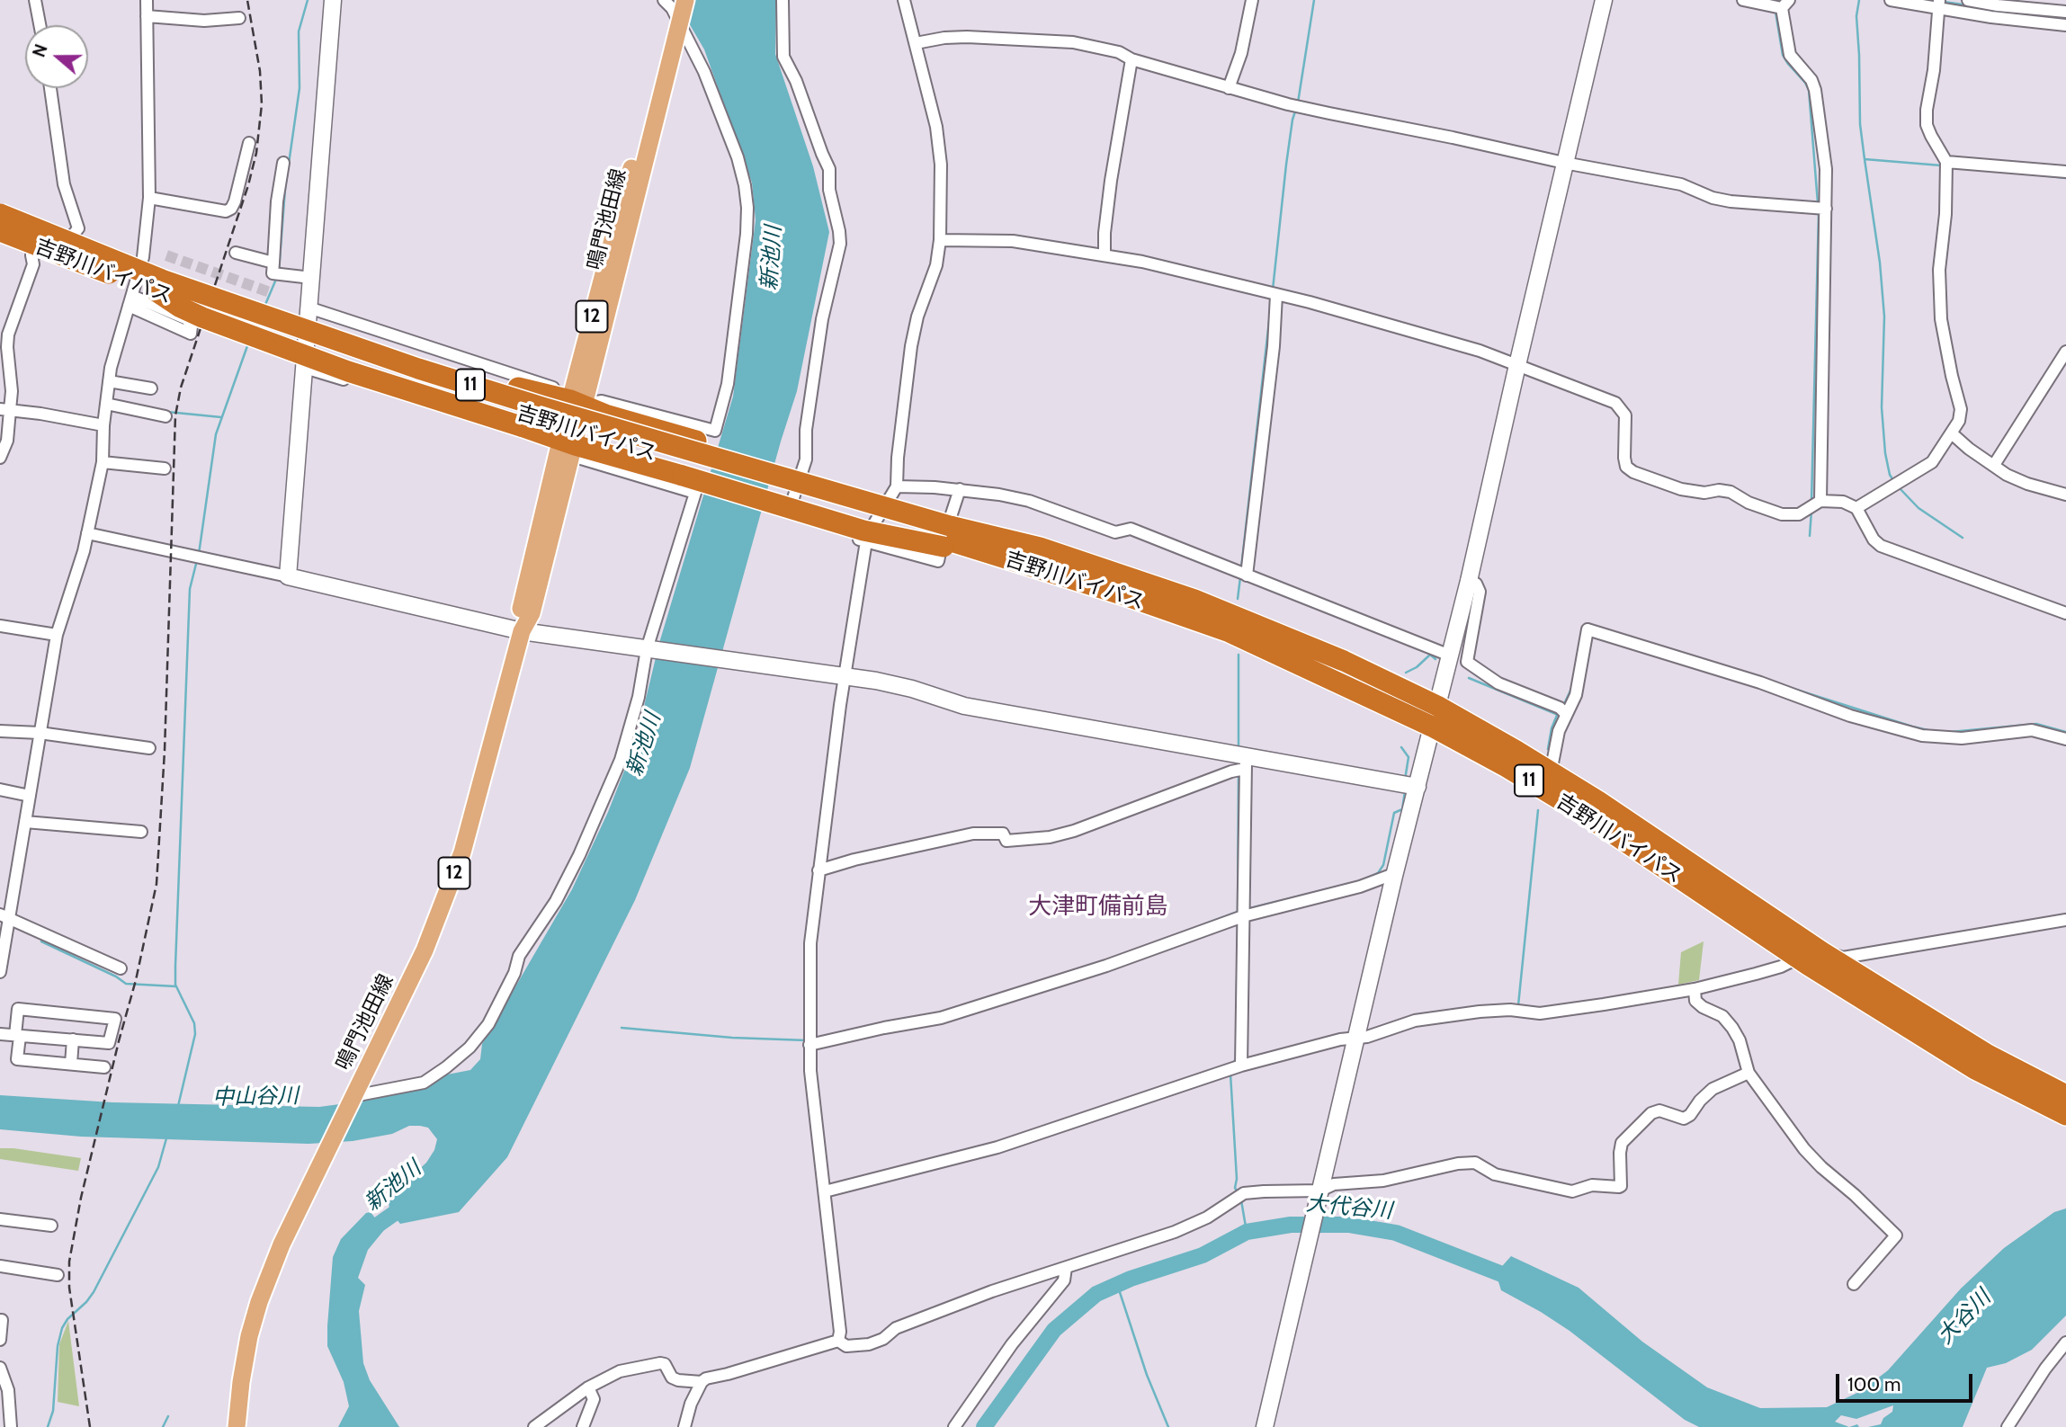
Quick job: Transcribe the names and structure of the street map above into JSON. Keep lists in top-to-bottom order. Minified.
{"streets":{"highway":["吉野川バイパス","11"],"main road":["鳴門池田線","12"]},"crossings":[["鳴門池田線","11"],["吉野川バイパス","11"]],"districts":["大津町備前島"],"water":["新池川","中山谷川","大代谷川","大谷川"],"scale_bar":"100 m","north":"left"}
